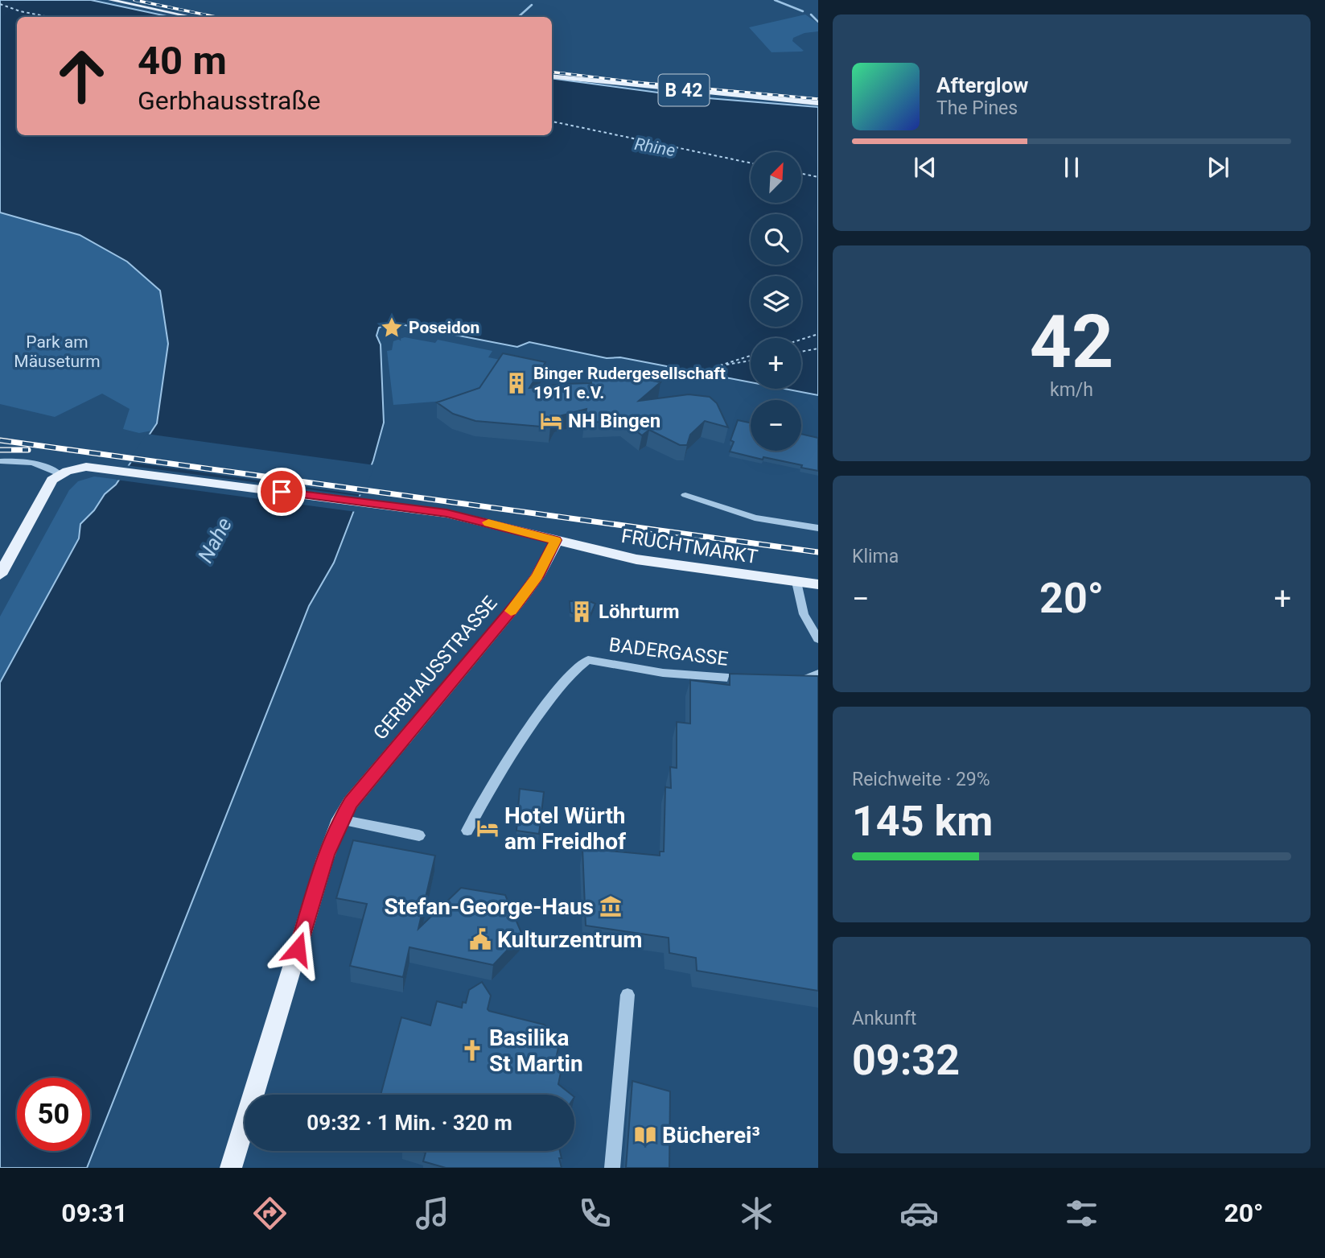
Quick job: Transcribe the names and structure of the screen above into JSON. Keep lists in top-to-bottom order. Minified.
{"streets":{"main road":["B 42","FRUCHTMARKT","GERBHAUSSTRASSE"],"street":["BADERGASSE"]},"crossings":[["FRUCHTMARKT","GERBHAUSSTRASSE"]],"water":["Rhine","Nahe"],"parks":["Park am Mäuseturm"],"places":{"place":["Poseidon"],"building":["Binger Rudergesellschaft 1911 e.V.","Löhrturm"],"hotel":["NH Bingen","Hotel Würth am Freidhof"],"museum":["Stefan-George-Haus"],"public building":["Kulturzentrum"],"church":["Basilika St Martin"],"library":["Bücherei³"]},"north":"top right","page":{"turn":["40 m","Gerbhausstraße"],"song":["Afterglow","The Pines"],"map_buttons":["+","−"],"tile":[["42","km/h"],"Klima",["Reichweite · 29%","145 km"],["Ankunft","09:32"]],"heat":["−","20°","+"],"limit":"50","trip":"09:32 · 1 Min. · 320 m","tabs":["09:31","20°"]}}
